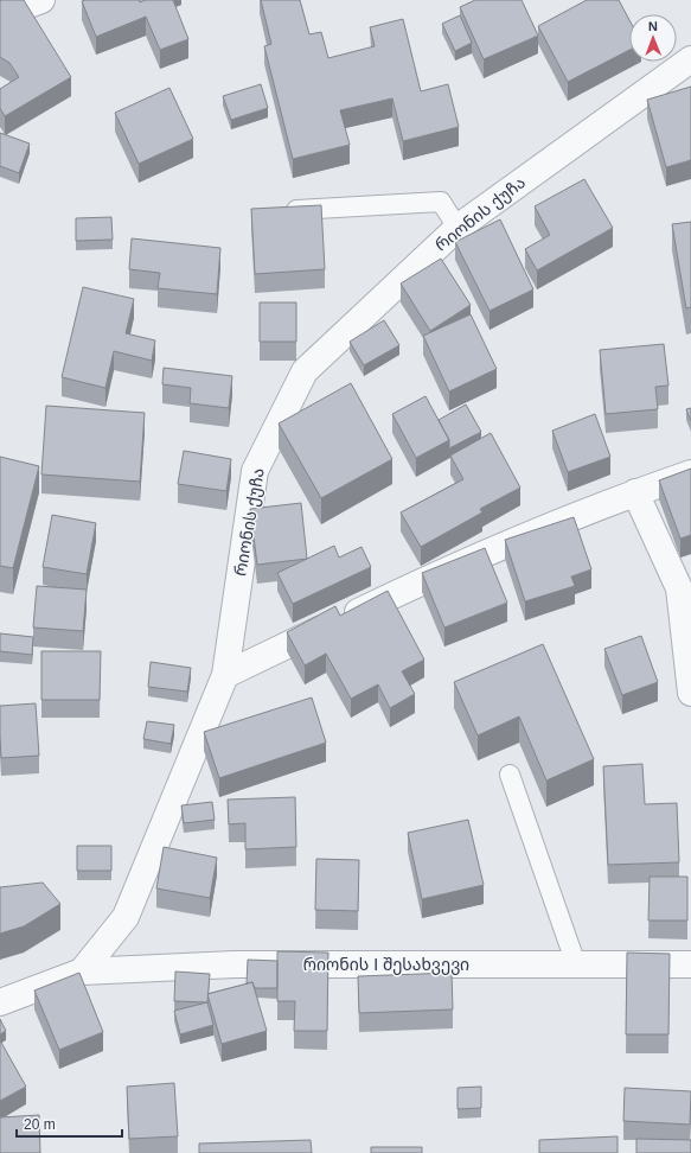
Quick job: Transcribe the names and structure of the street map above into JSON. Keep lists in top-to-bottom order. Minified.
{"streets":{"street":["რიონის ქუჩა","რიონის I შესახვევი"]},"crossings":[["რიონის ქუჩა","რიონის I შესახვევი"]],"scale_bar":"20 m","north":"top"}
